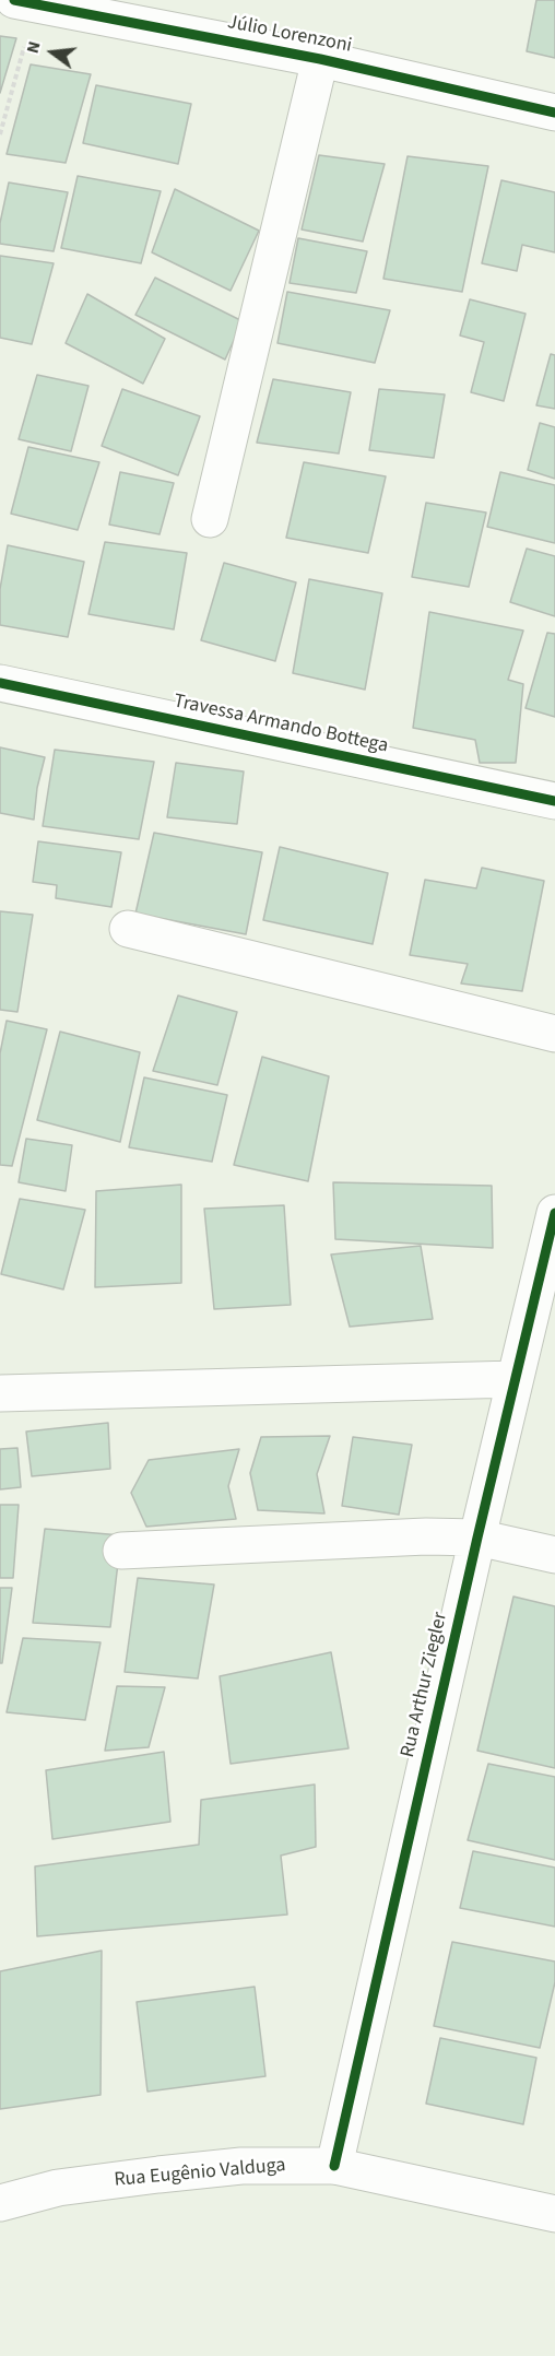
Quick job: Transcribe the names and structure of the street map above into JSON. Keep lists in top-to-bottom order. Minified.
{"streets":{"street":["Júlio Lorenzoni","Travessa Armando Bottega","Rua Arthur Ziegler","Rua Eugênio Valduga"]},"crossings":[["Rua Arthur Ziegler","Rua Eugênio Valduga"]],"north":"left"}
